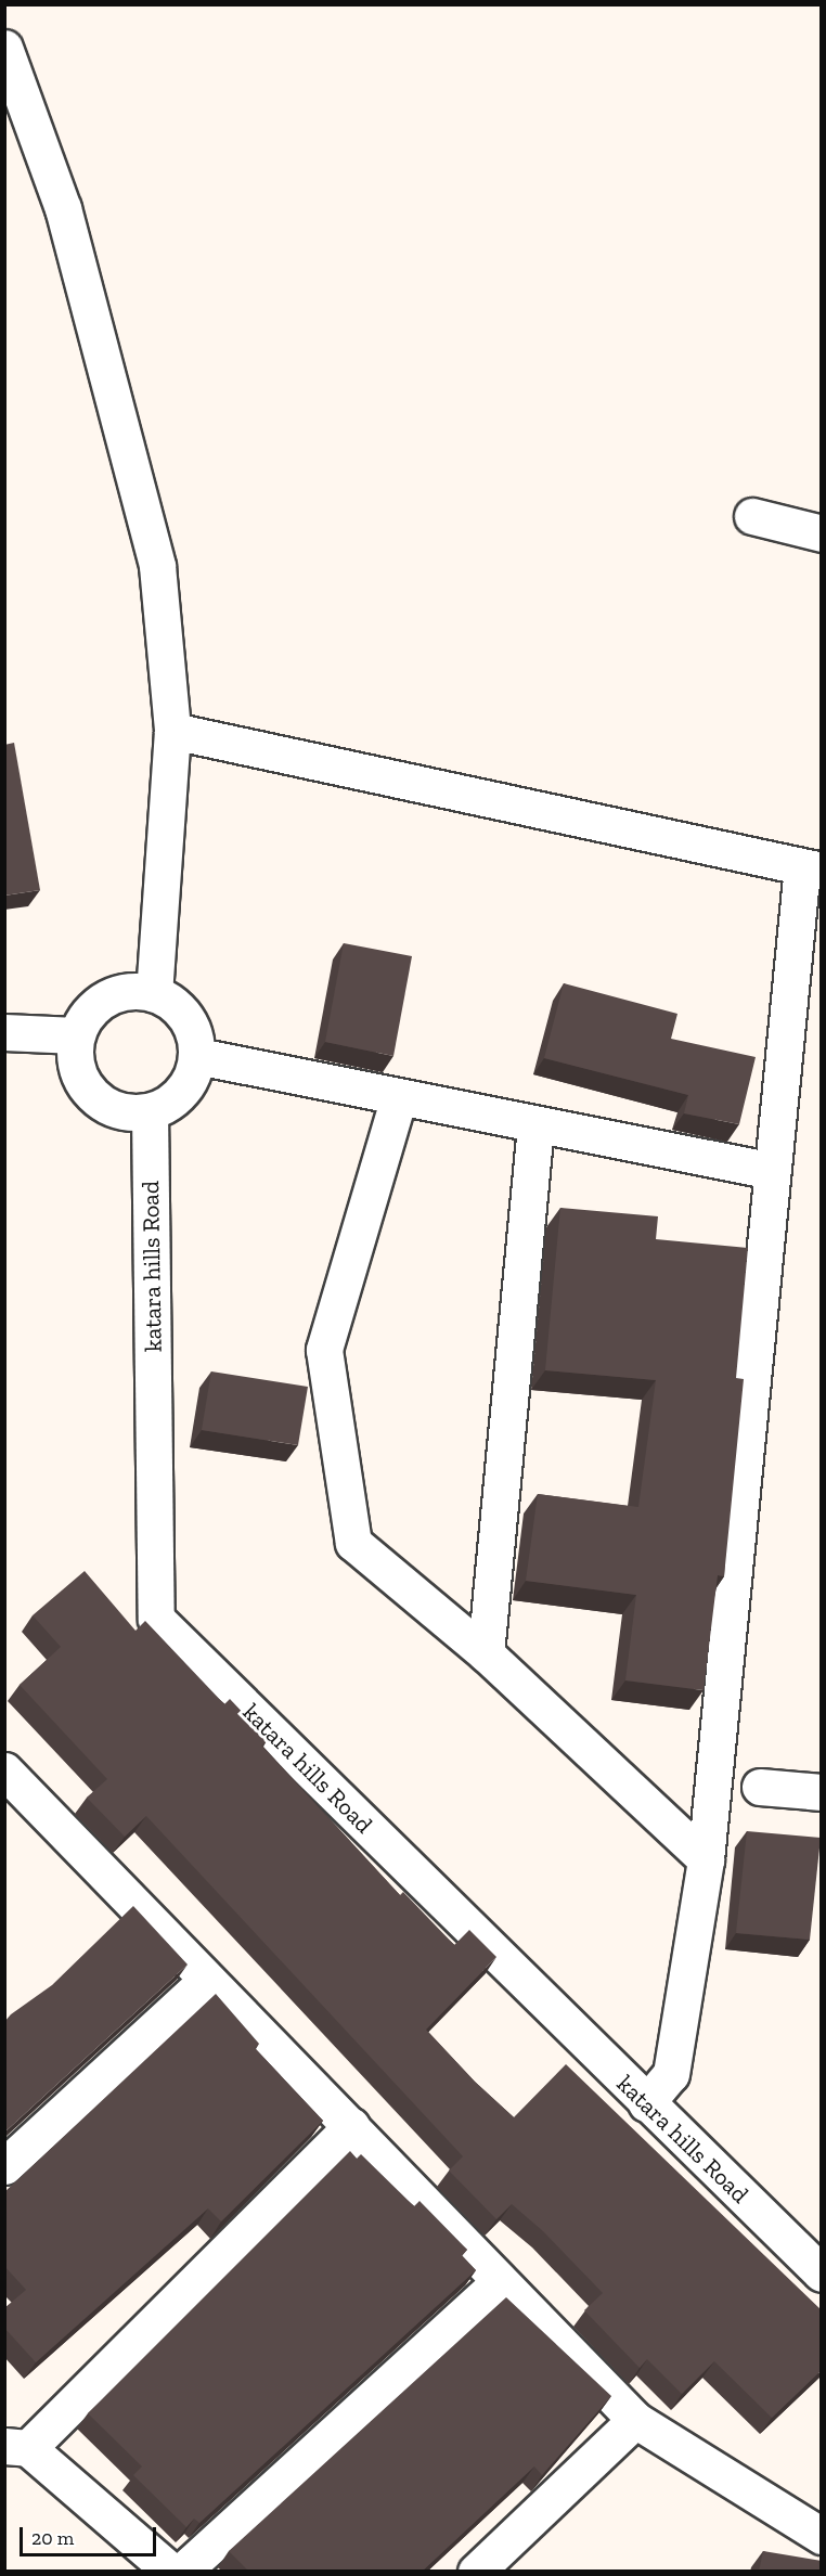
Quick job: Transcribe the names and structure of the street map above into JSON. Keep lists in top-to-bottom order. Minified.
{"streets":{"street":["katara hills Road"]},"scale_bar":"20 m"}
